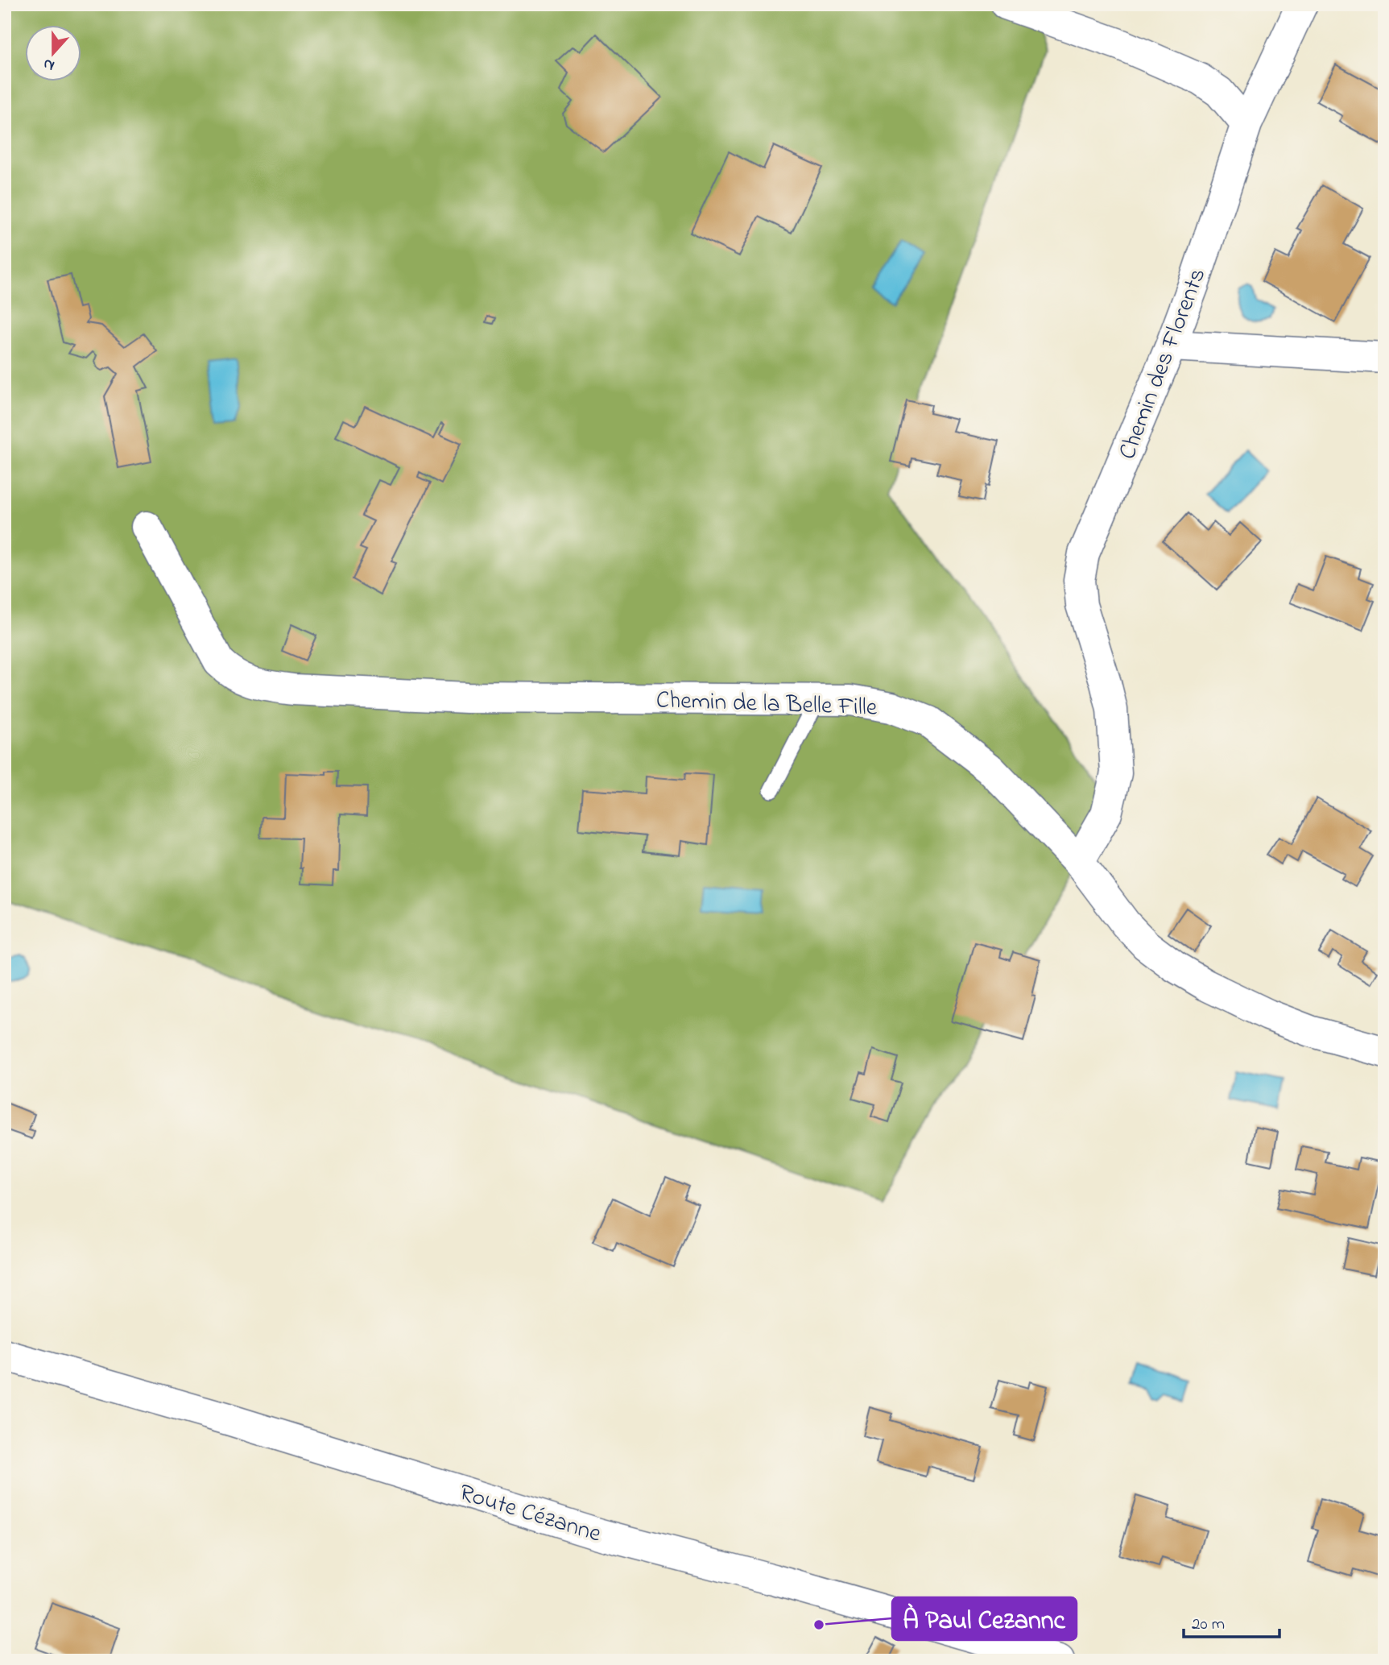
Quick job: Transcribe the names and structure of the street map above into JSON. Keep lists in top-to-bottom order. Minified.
{"streets":{"street":["Chemin des Florents","Chemin de la Belle Fille","Route Cézanne"]},"crossings":[["Chemin des Florents","Chemin de la Belle Fille"]],"places":["À Paul Cezannc"],"scale_bar":"20 m","north":"bottom"}
